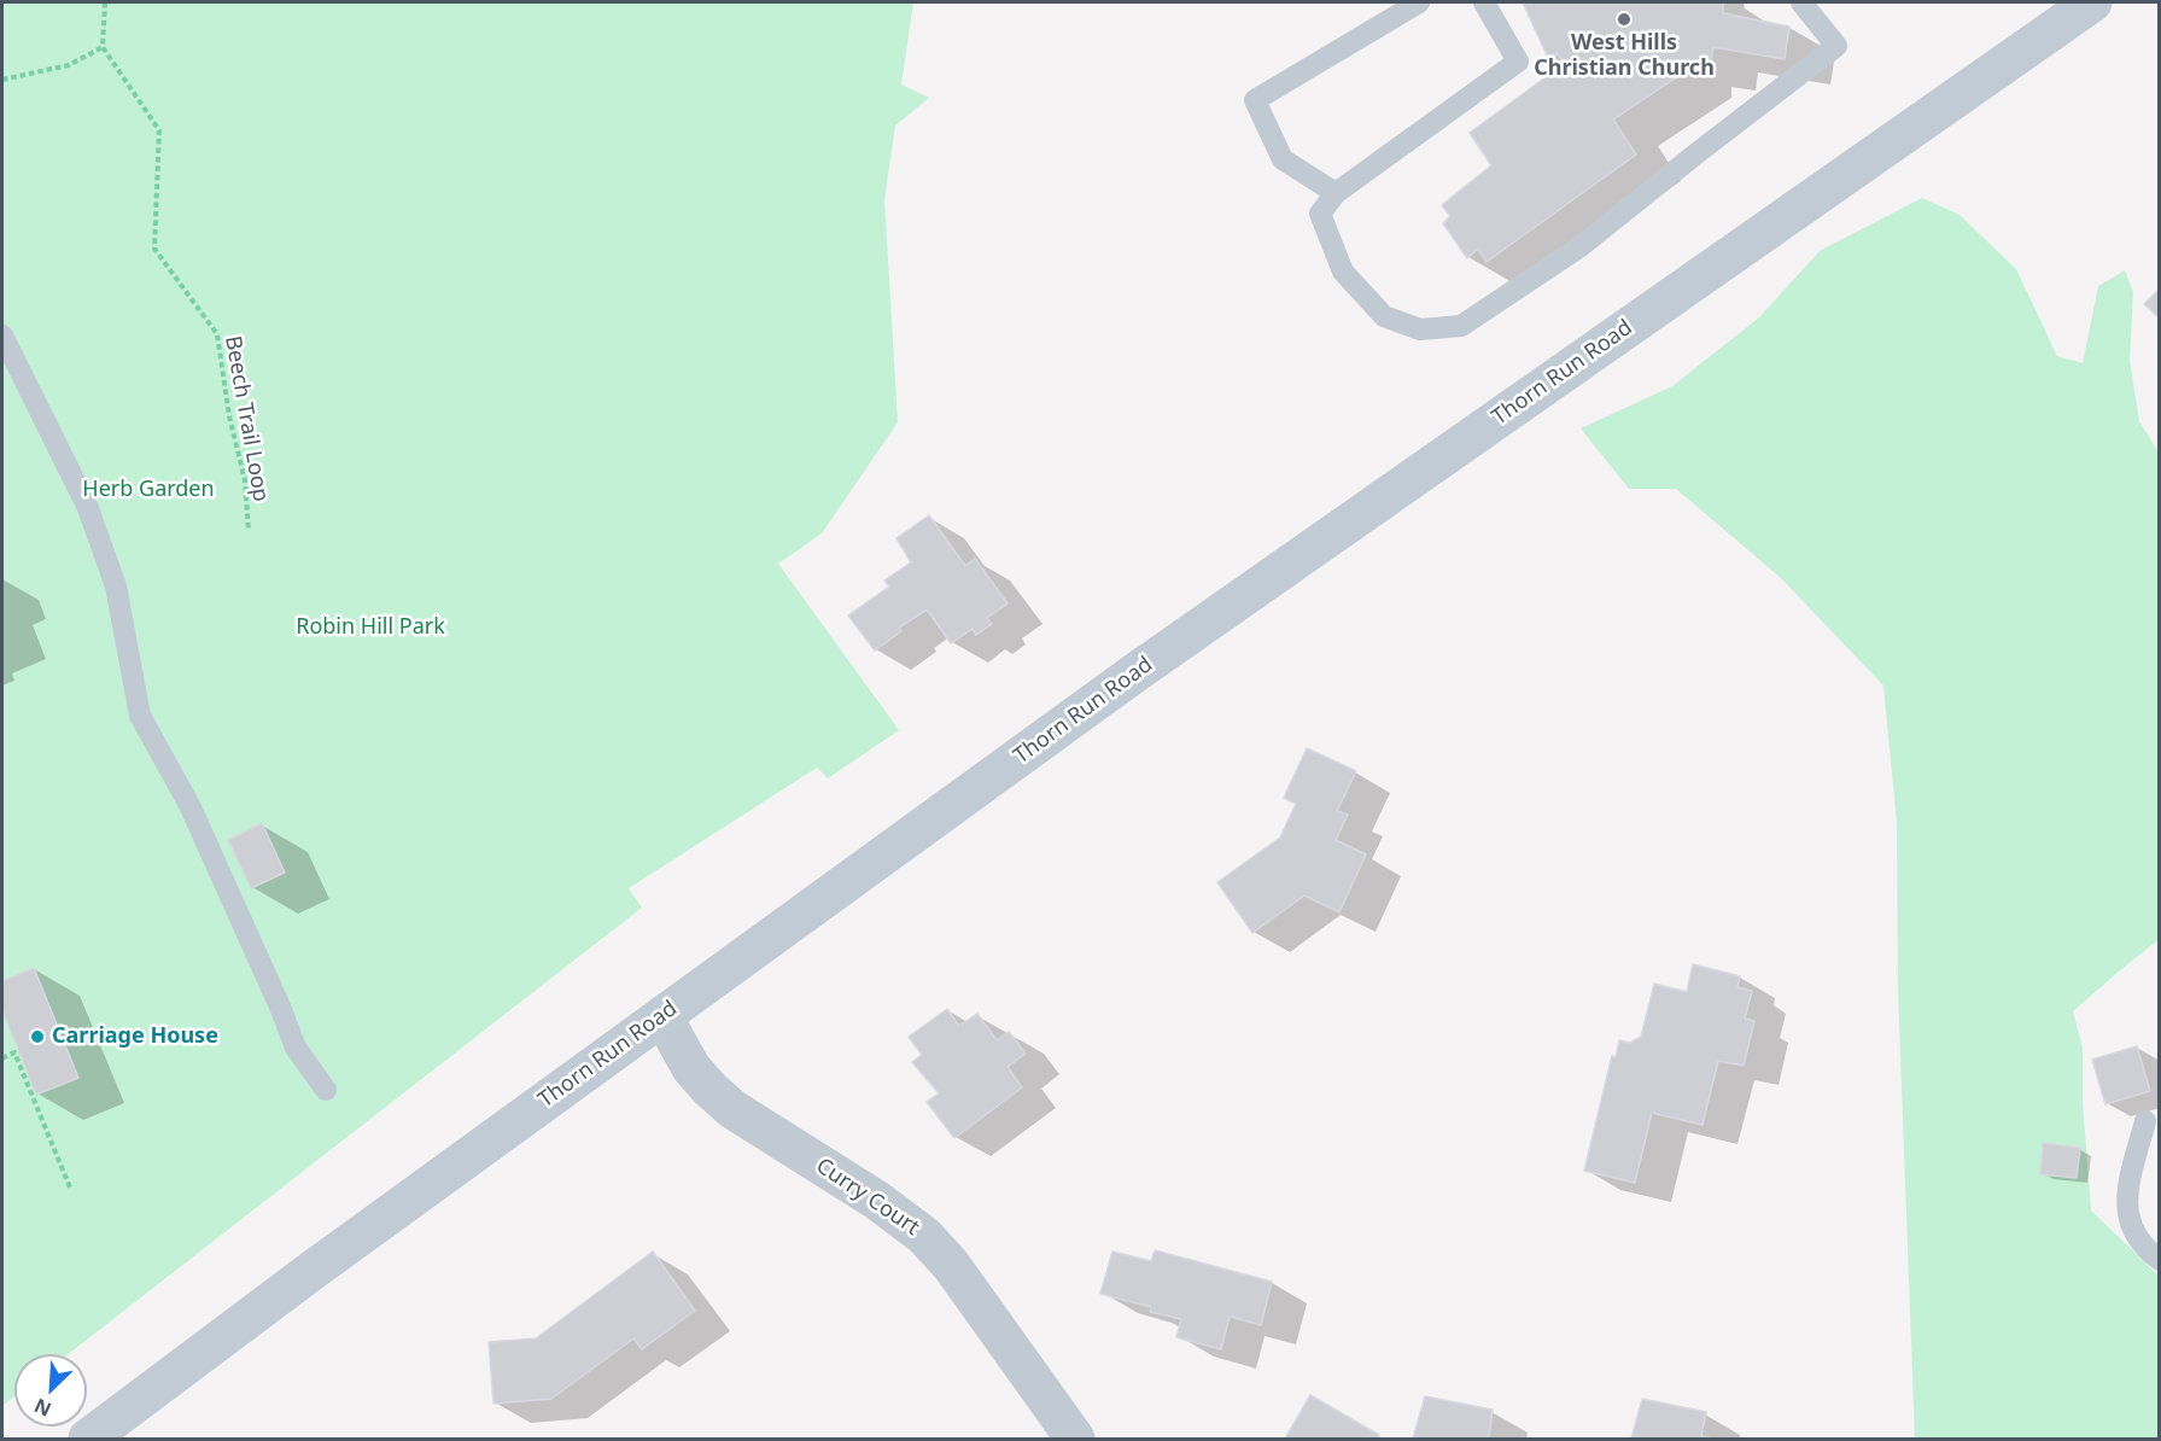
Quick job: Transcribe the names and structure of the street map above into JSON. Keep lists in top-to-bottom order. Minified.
{"streets":{"street":["Thorn Run Road","Curry Court"],"path":["Beech Trail Loop"]},"crossings":[["Thorn Run Road","Curry Court"]],"parks":["Herb Garden","Robin Hill Park"],"places":["West Hills Christian Church","Carriage House"],"north":"bottom left"}
